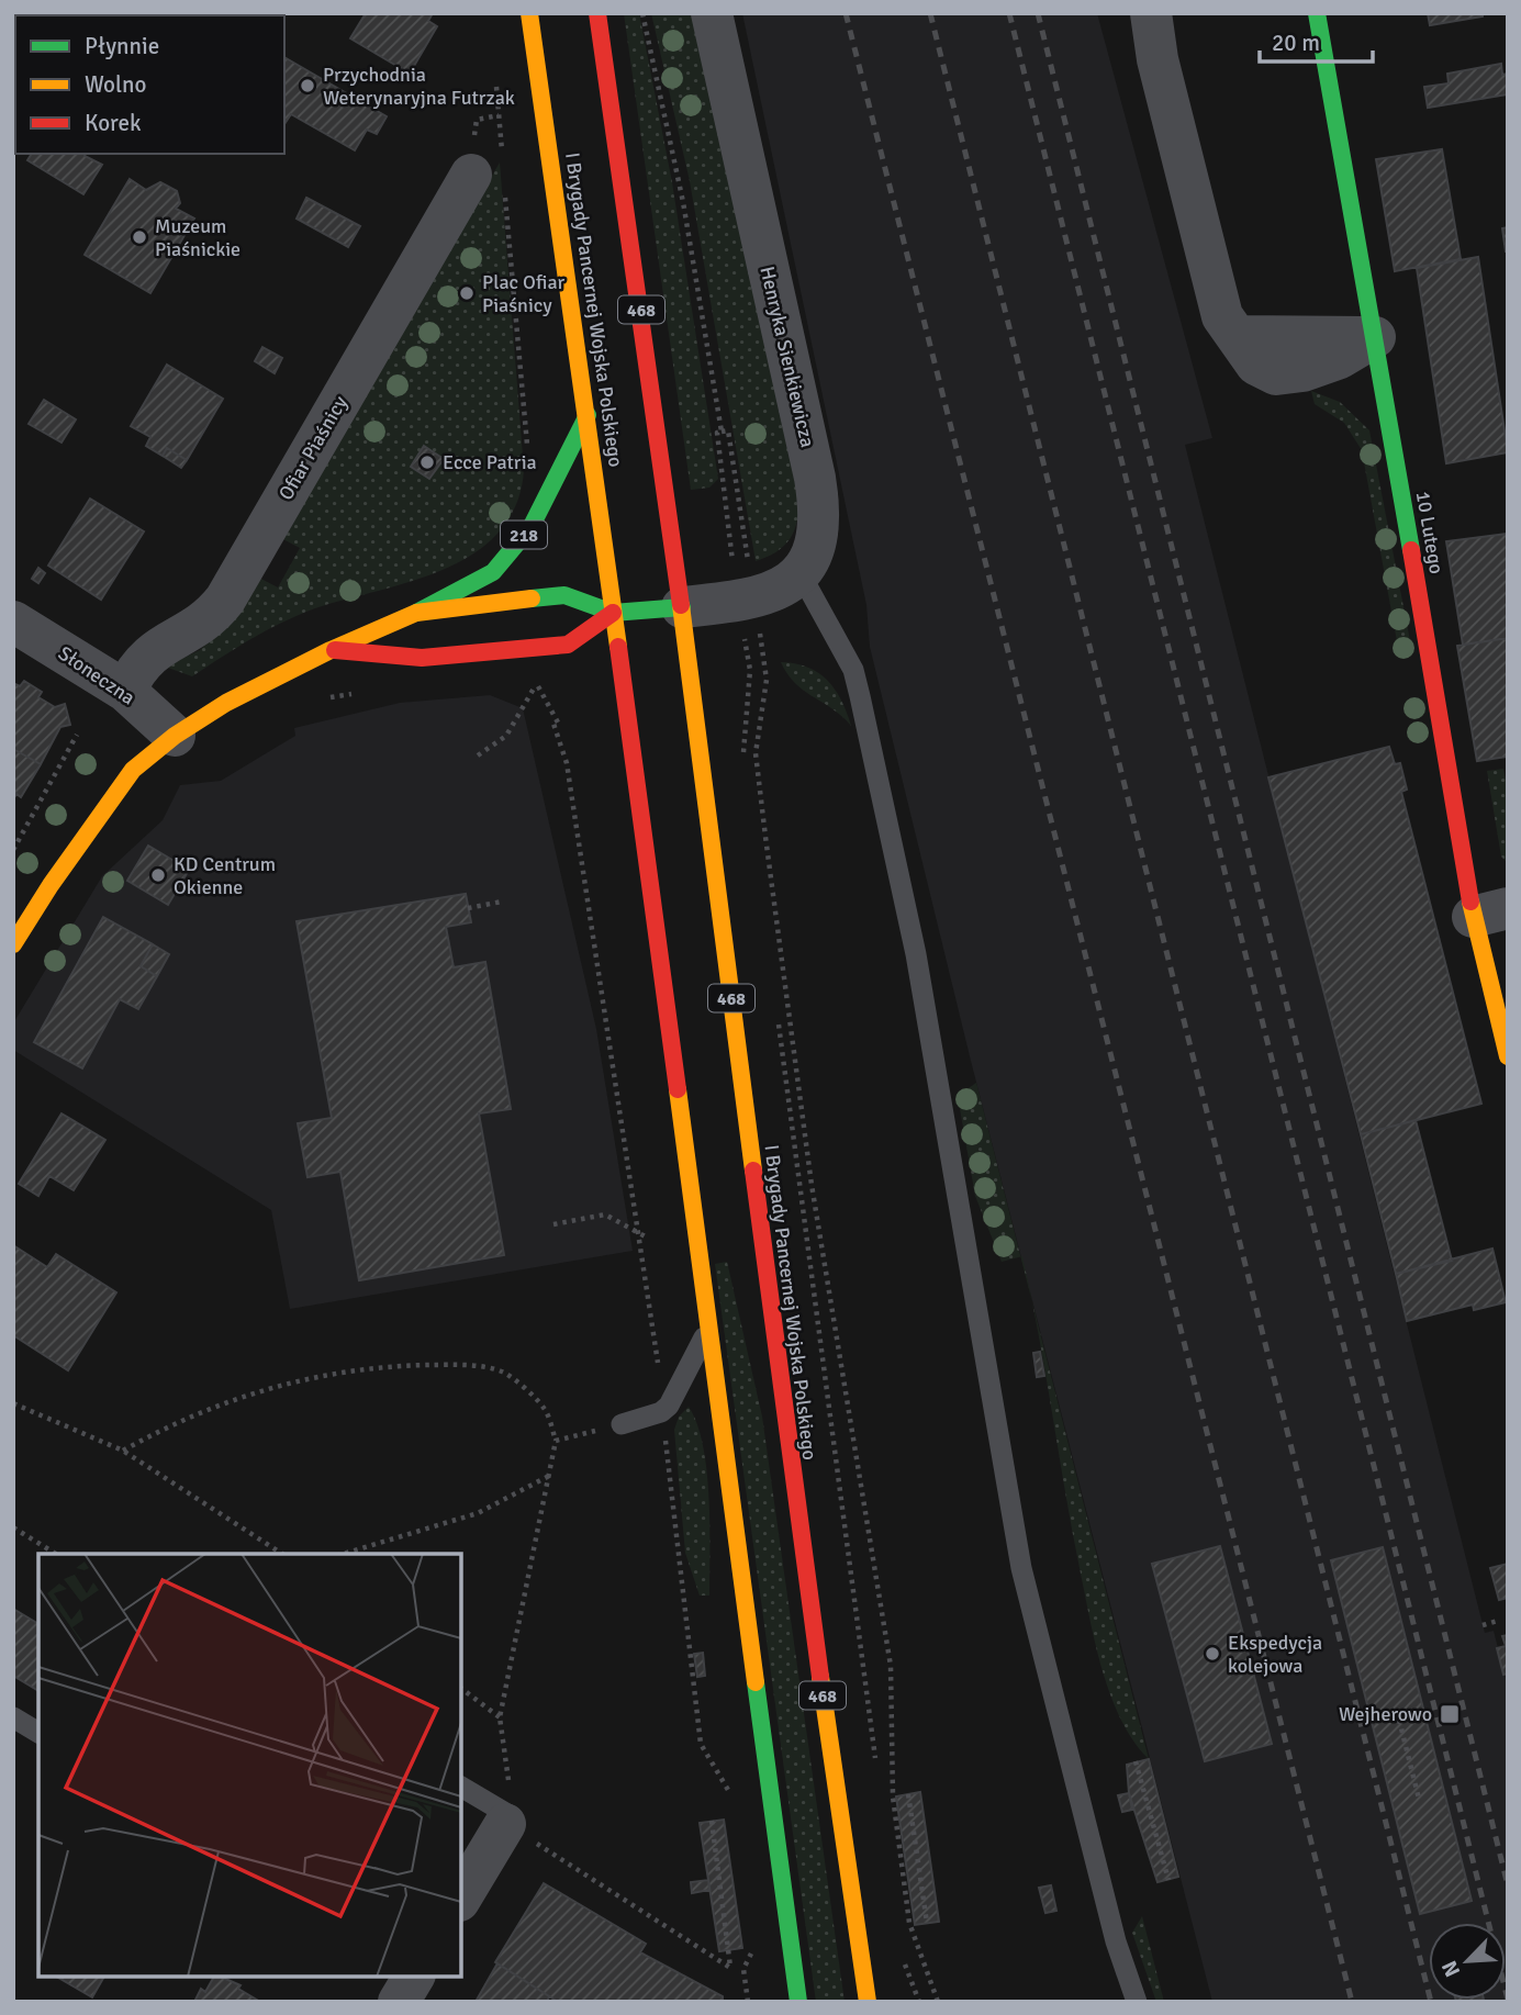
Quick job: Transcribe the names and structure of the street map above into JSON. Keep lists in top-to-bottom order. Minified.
{"streets":{"main road":["I Brygady Pancernej Wojska Polskiego","468","10 Lutego","218"],"street":["Henryka Sienkiewicza","Ofiar Piaśnicy","Słoneczna"]},"crossings":[["I Brygady Pancernej Wojska Polskiego","Henryka Sienkiewicza"],["I Brygady Pancernej Wojska Polskiego","218"],["Ofiar Piaśnicy","Słoneczna"],["218","Słoneczna"]],"places":{"other":["Przychodnia Weterynaryjna Futrzak","Muzeum Piaśnickie","Plac Ofiar Piaśnicy","Ecce Patria","KD Centrum Okienne","Ekspedycja kolejowa"],"transit":["Wejherowo"]},"legend":["Płynnie","Wolno","Korek"],"scale_bar":"20 m","north":"bottom left"}
